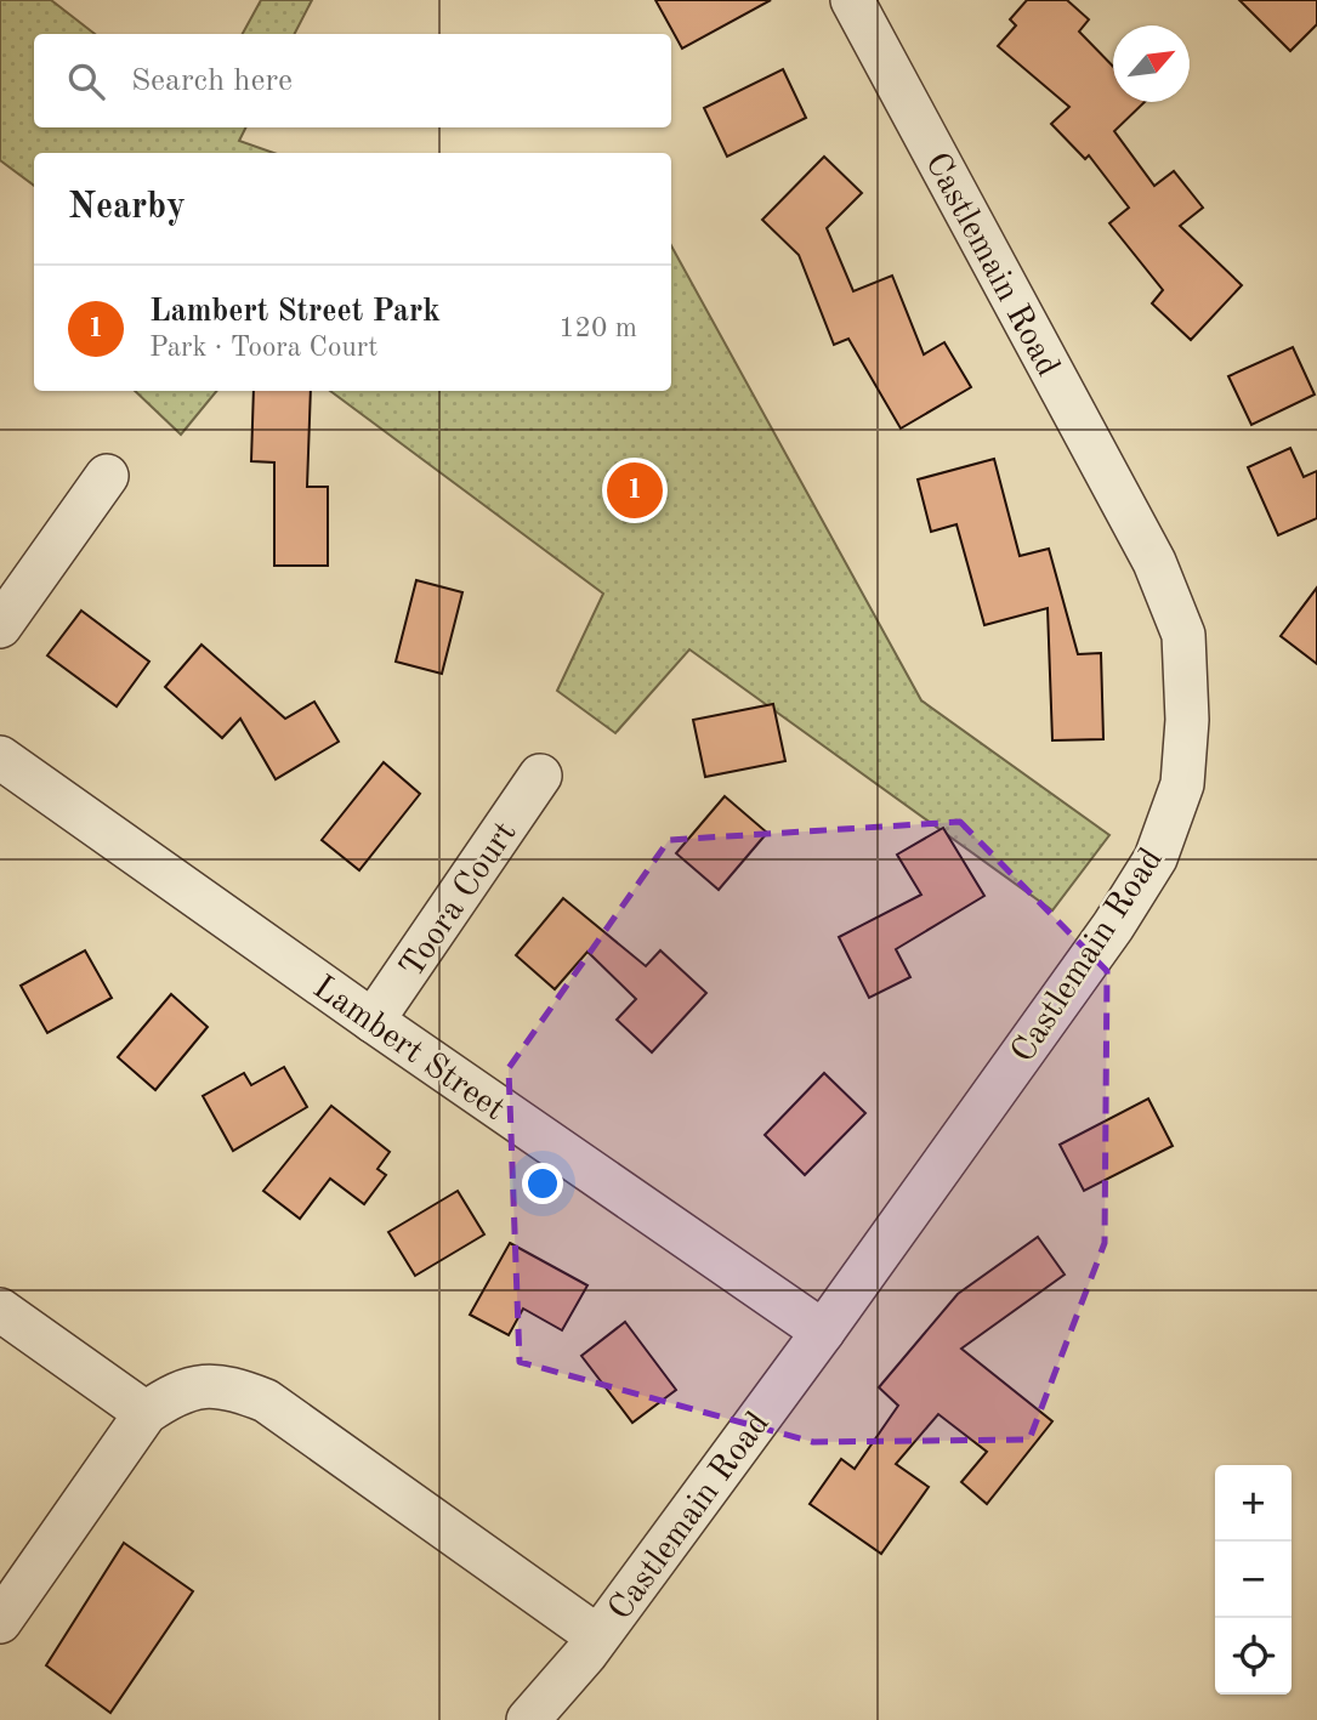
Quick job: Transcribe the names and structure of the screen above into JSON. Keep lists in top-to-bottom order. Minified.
{"streets":{"street":["Castlemain Road","Toora Court","Lambert Street"]},"crossings":[["Castlemain Road","Lambert Street"],["Toora Court","Lambert Street"]],"north":"top right","page":{"search":"Search here","heading":"Nearby","list":[{"mark":"1","name":"Lambert Street Park","note":"Park · Toora Court","value":"120 m"}],"pins":"1","map_buttons":["+","−"]}}
